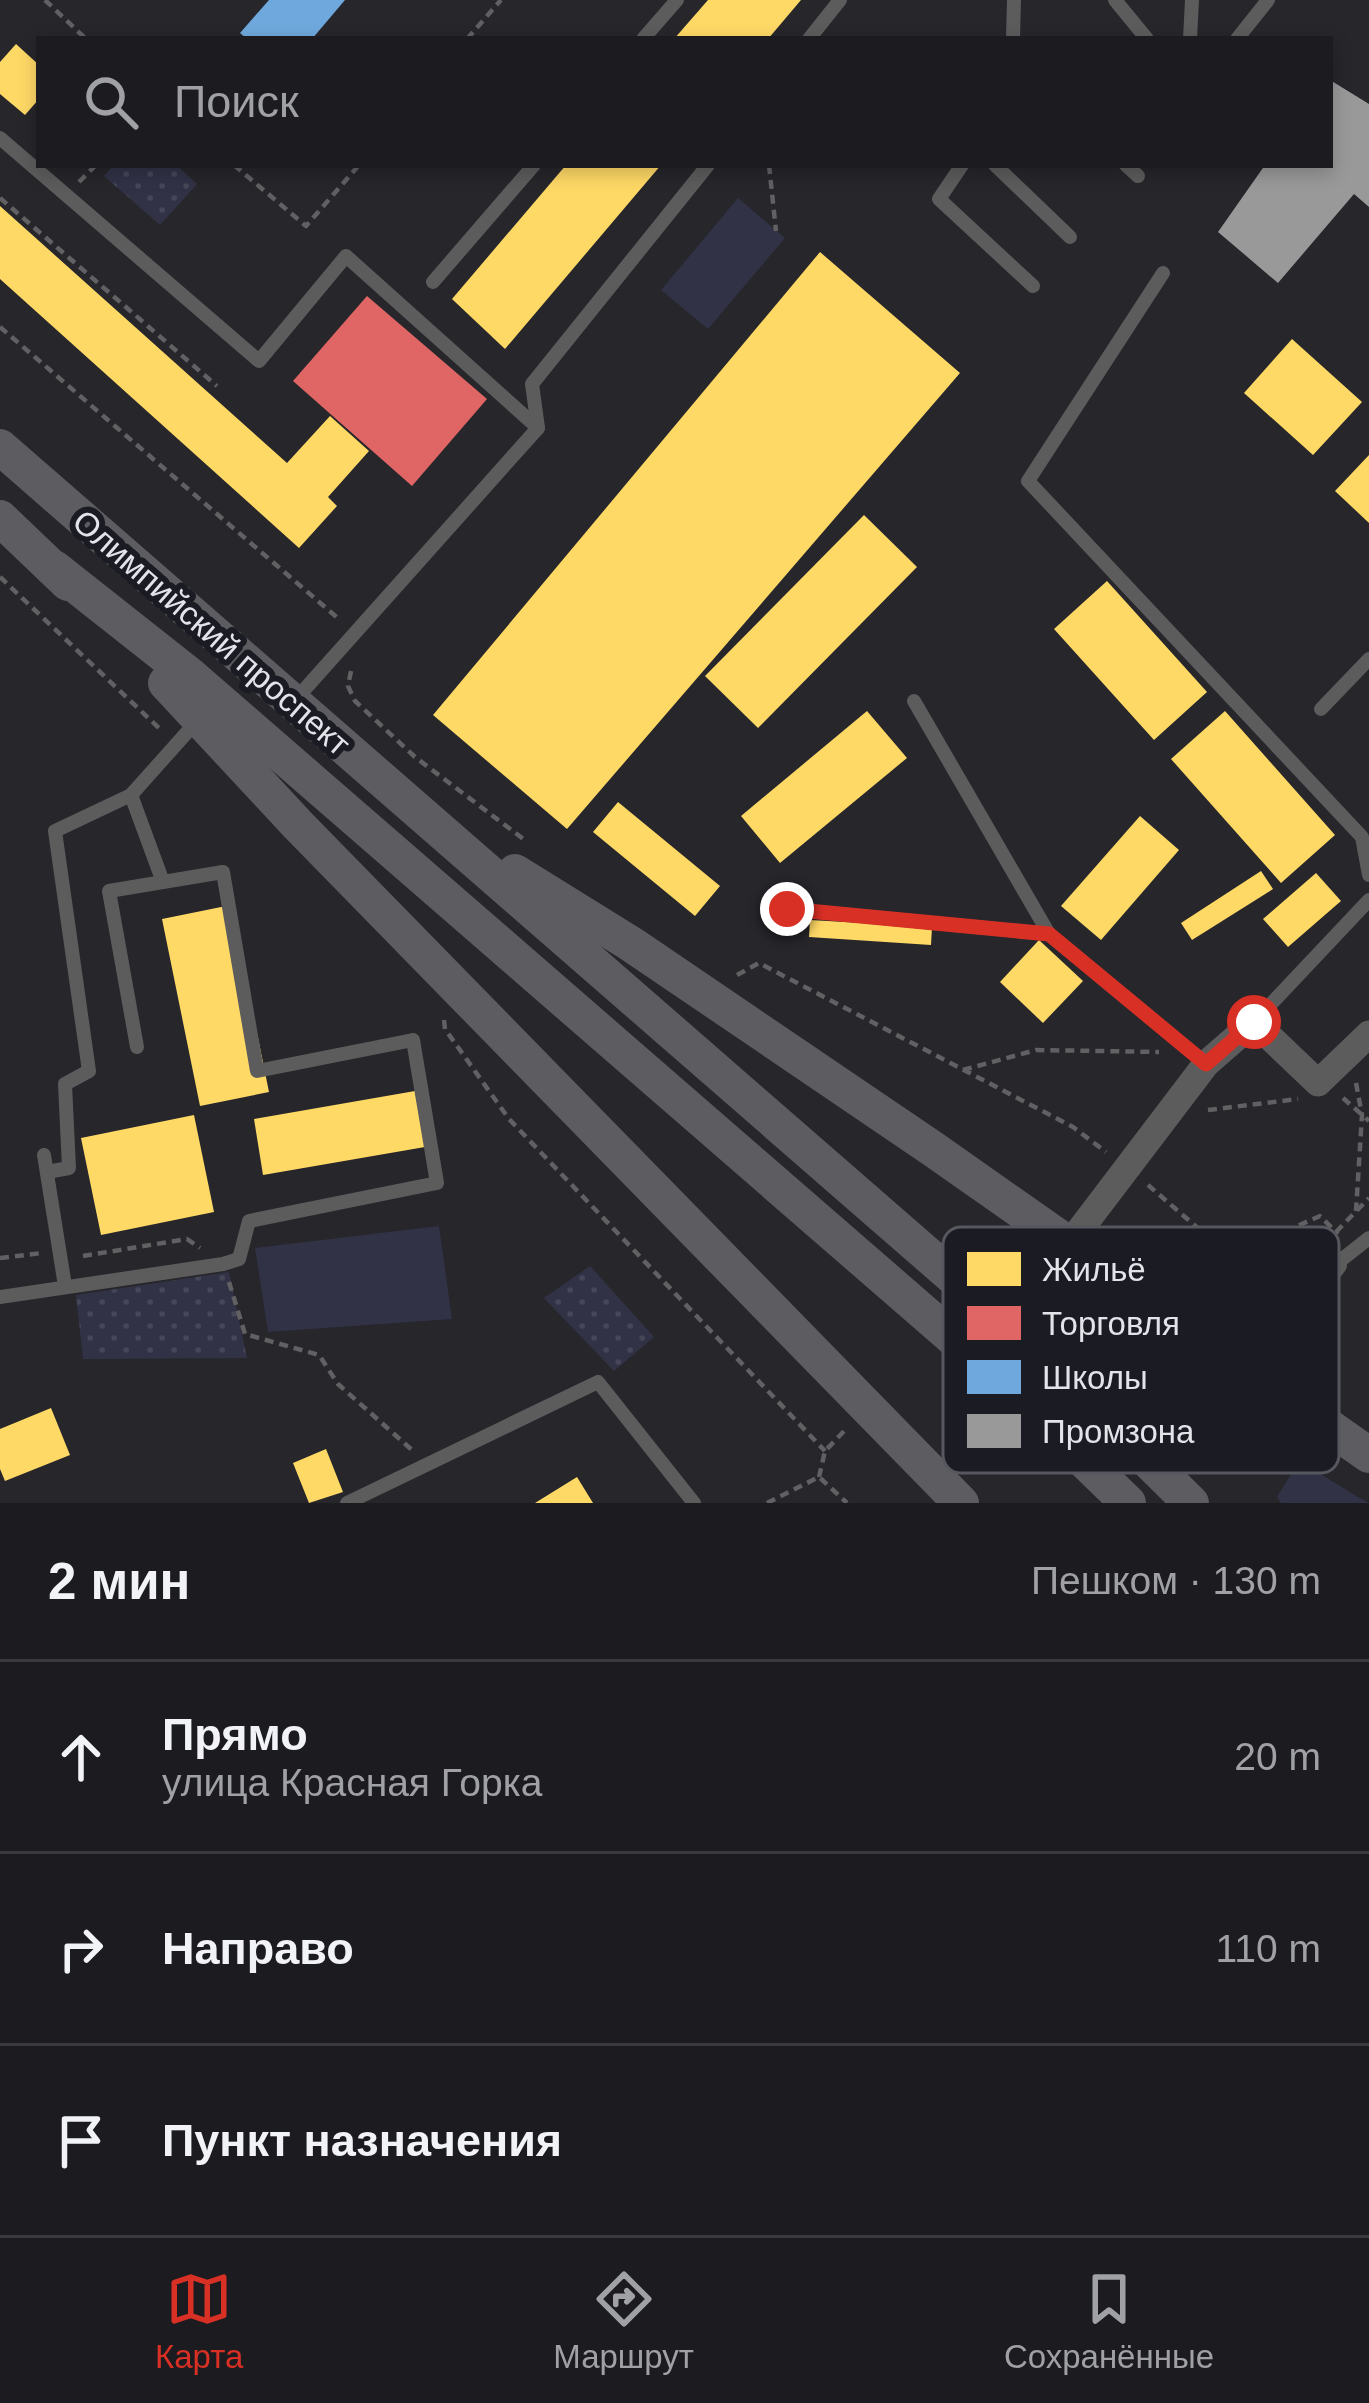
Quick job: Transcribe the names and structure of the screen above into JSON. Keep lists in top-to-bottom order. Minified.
{"streets":{"main road":["Олимпийский проспект"]},"legend":["Жильё","Торговля","Школы","Промзона"],"page":{"search":"Поиск","heading":["2 мин","Пешком · 130 m"],"list":[["Прямо","улица Красная Горка","20 m"],["Направо","110 m"],"Пункт назначения"],"nav":["Карта","Маршрут","Сохранённые"]}}
